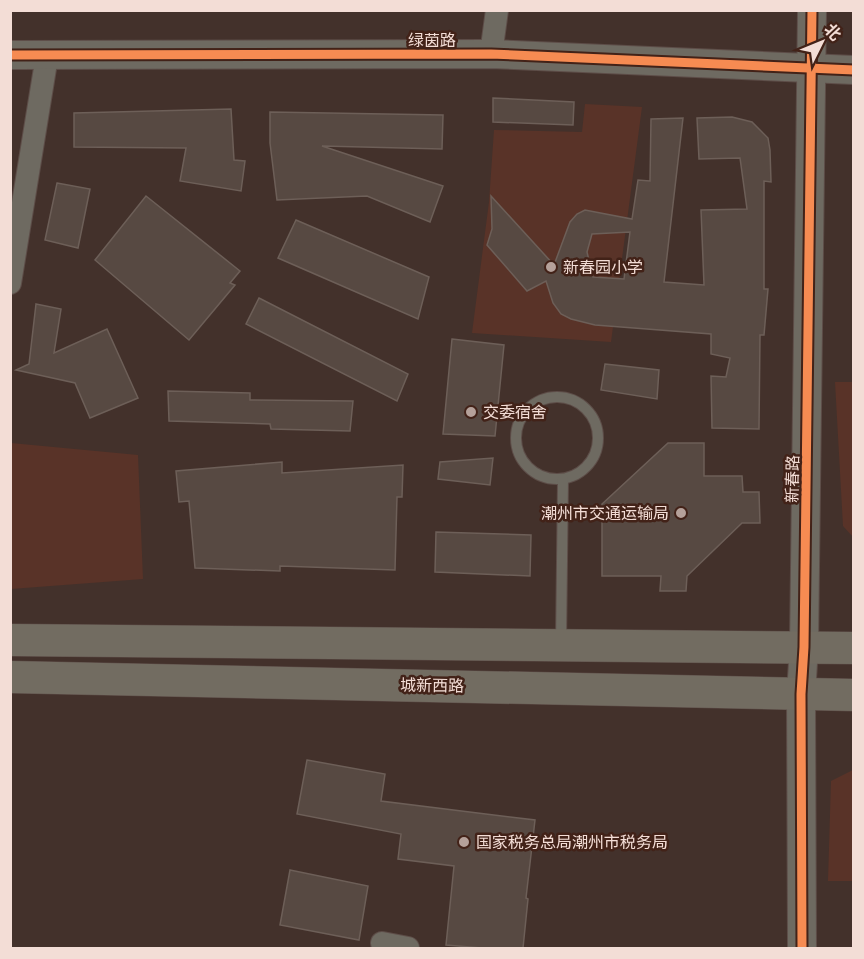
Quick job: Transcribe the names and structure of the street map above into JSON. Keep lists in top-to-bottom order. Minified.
{"streets":{"main road":["城新西路"],"street":["绿茵路","新春路"]},"crossings":[["绿茵路","新春路"],["新春路","城新西路"]],"places":["新春园小学","交委宿舍","潮州市交通运输局","国家税务总局潮州市税务局"],"north":"top right"}
